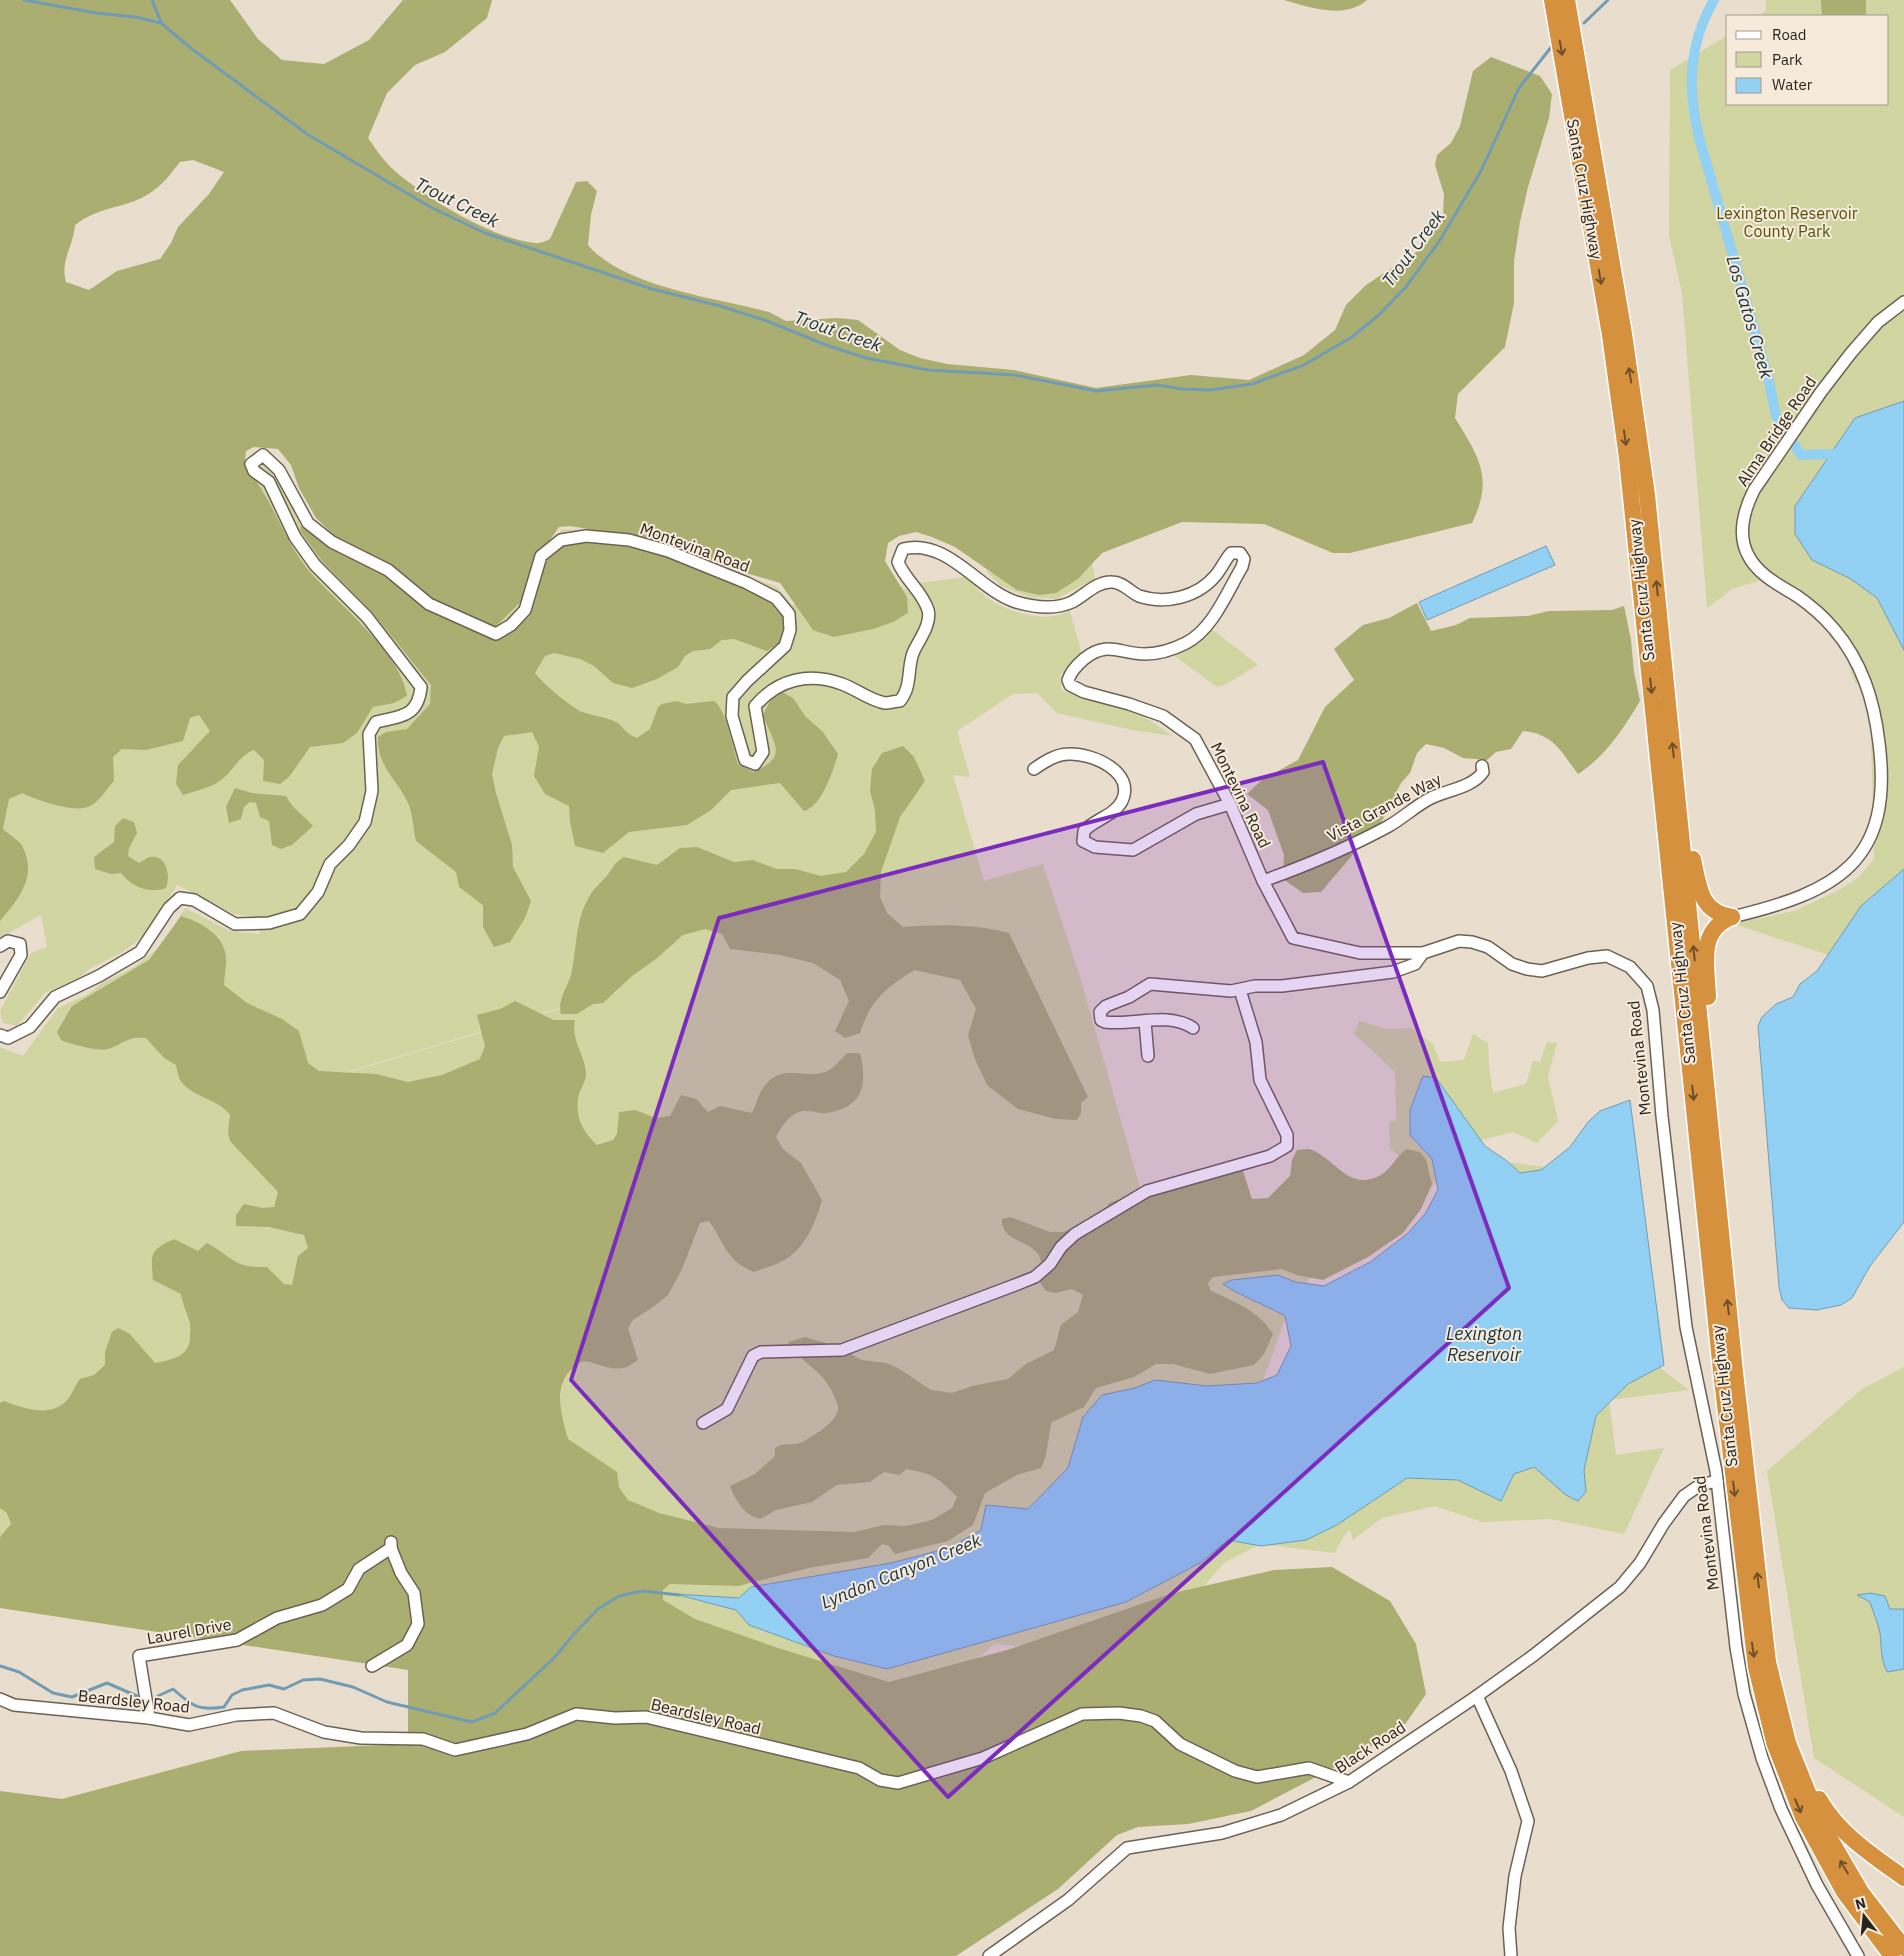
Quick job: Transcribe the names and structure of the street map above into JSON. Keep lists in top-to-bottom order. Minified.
{"streets":{"highway":["Santa Cruz Highway"],"street":["Alma Bridge Road","Montevina Road","Vista Grande Way","Laurel Drive","Beardsley Road","Black Road"]},"crossings":[["Montevina Road","Vista Grande Way"],["Montevina Road","Black Road"],["Laurel Drive","Beardsley Road"],["Beardsley Road","Black Road"]],"water":["Trout Creek","Los Gatos Creek","Lexington Reservoir","Lyndon Canyon Creek"],"parks":["Lexington Reservoir County Park"],"legend":["Road","Park","Water"],"north":"top"}
